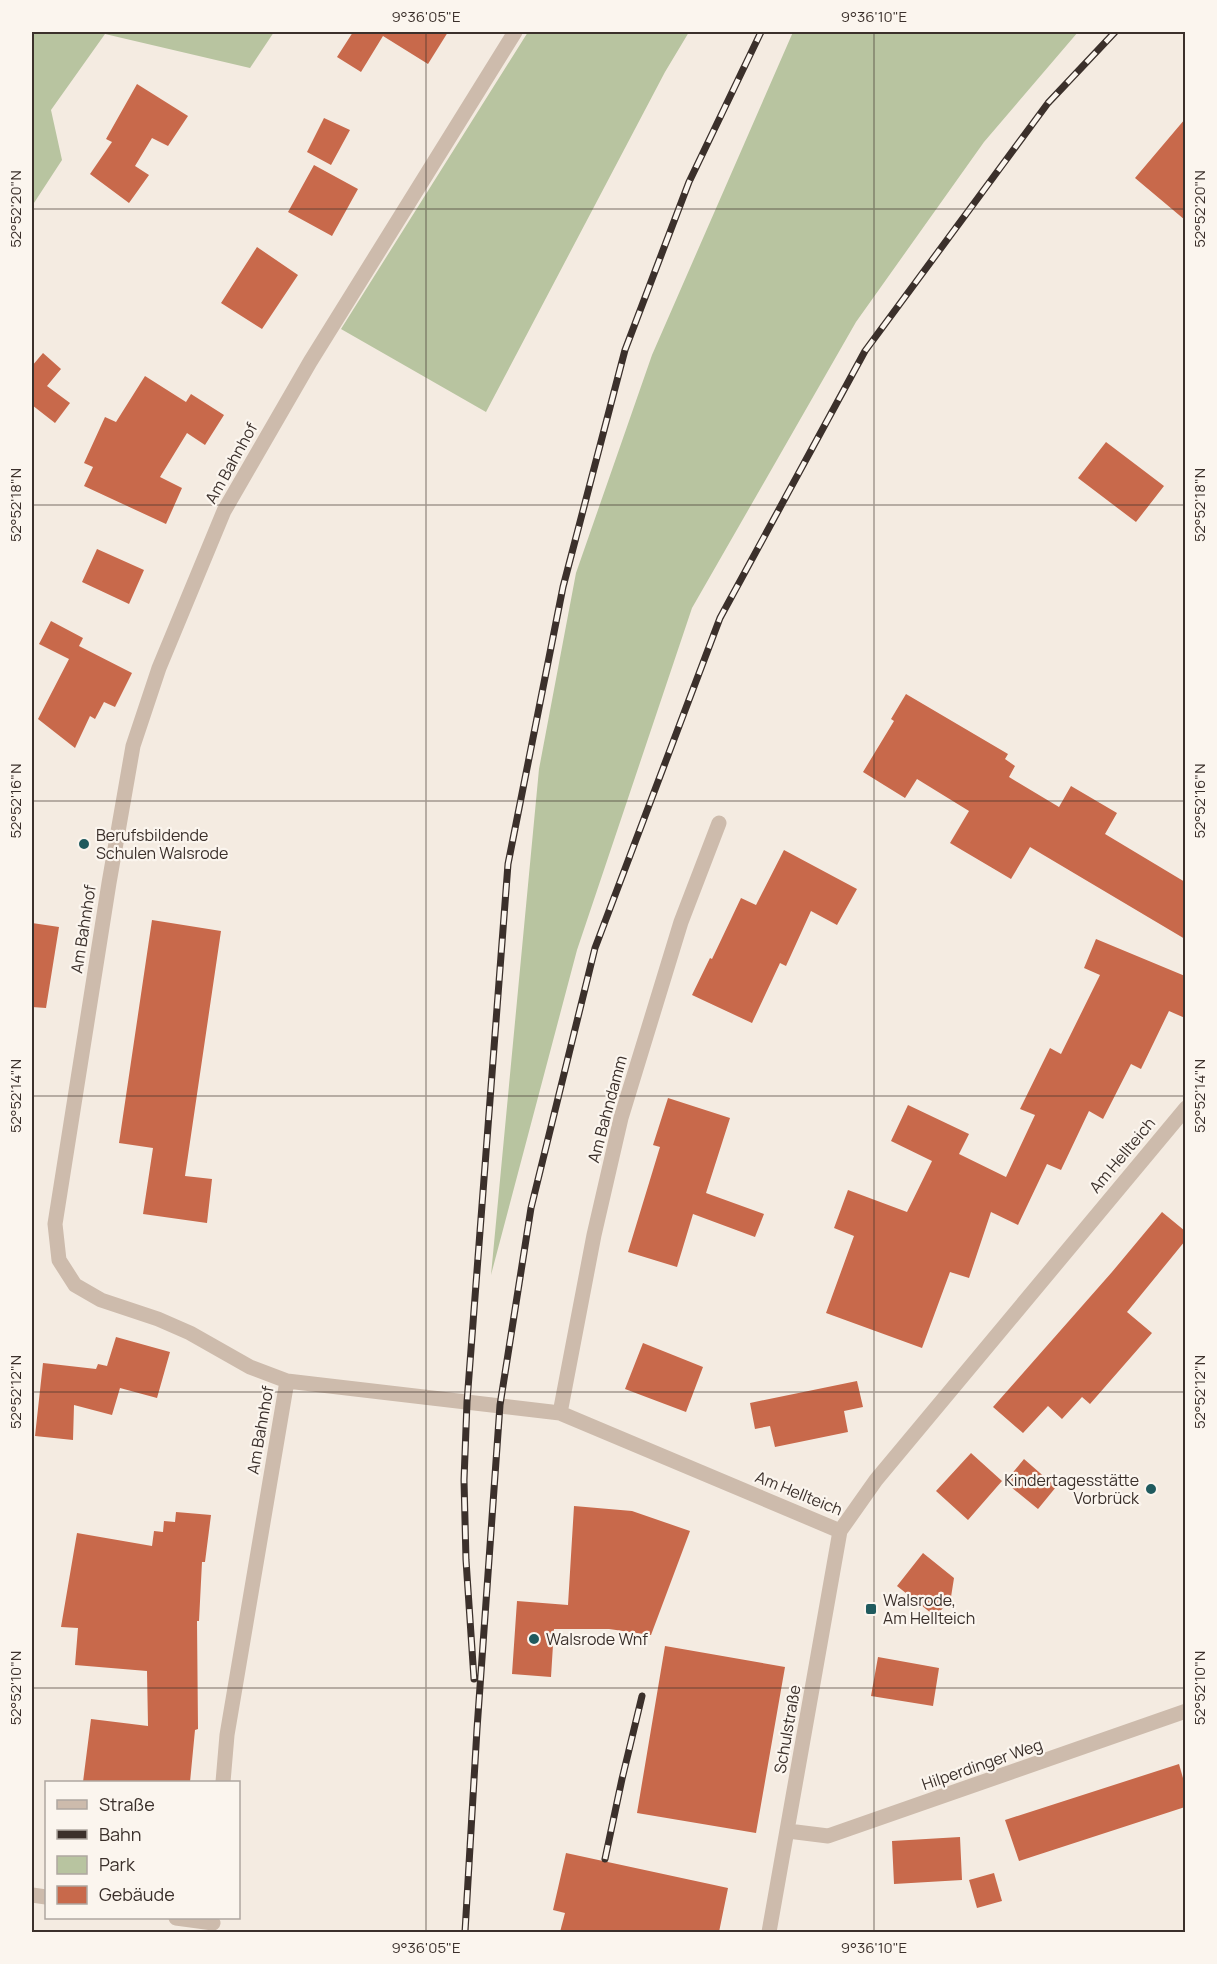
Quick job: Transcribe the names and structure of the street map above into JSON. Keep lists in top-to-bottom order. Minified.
{"streets":{"street":["Am Bahnhof","Am Bahndamm","Am Hellteich","Schulstraße","Hilperdinger Weg"]},"crossings":[["Am Bahnhof","Am Hellteich"],["Am Bahndamm","Am Hellteich"],["Am Hellteich","Schulstraße"],["Schulstraße","Hilperdinger Weg"]],"places":{"other":["Berufsbildende Schulen Walsrode","Kindertagesstätte Vorbrück","Walsrode Wnf"],"transit":["Walsrode, Am Hellteich"]},"legend":["Straße","Bahn","Park","Gebäude"],"coordinates":["9°36'05\"E","9°36'10\"E","52°52'20\"N","52°52'18\"N","52°52'16\"N","52°52'14\"N","52°52'12\"N","52°52'10\"N"]}
